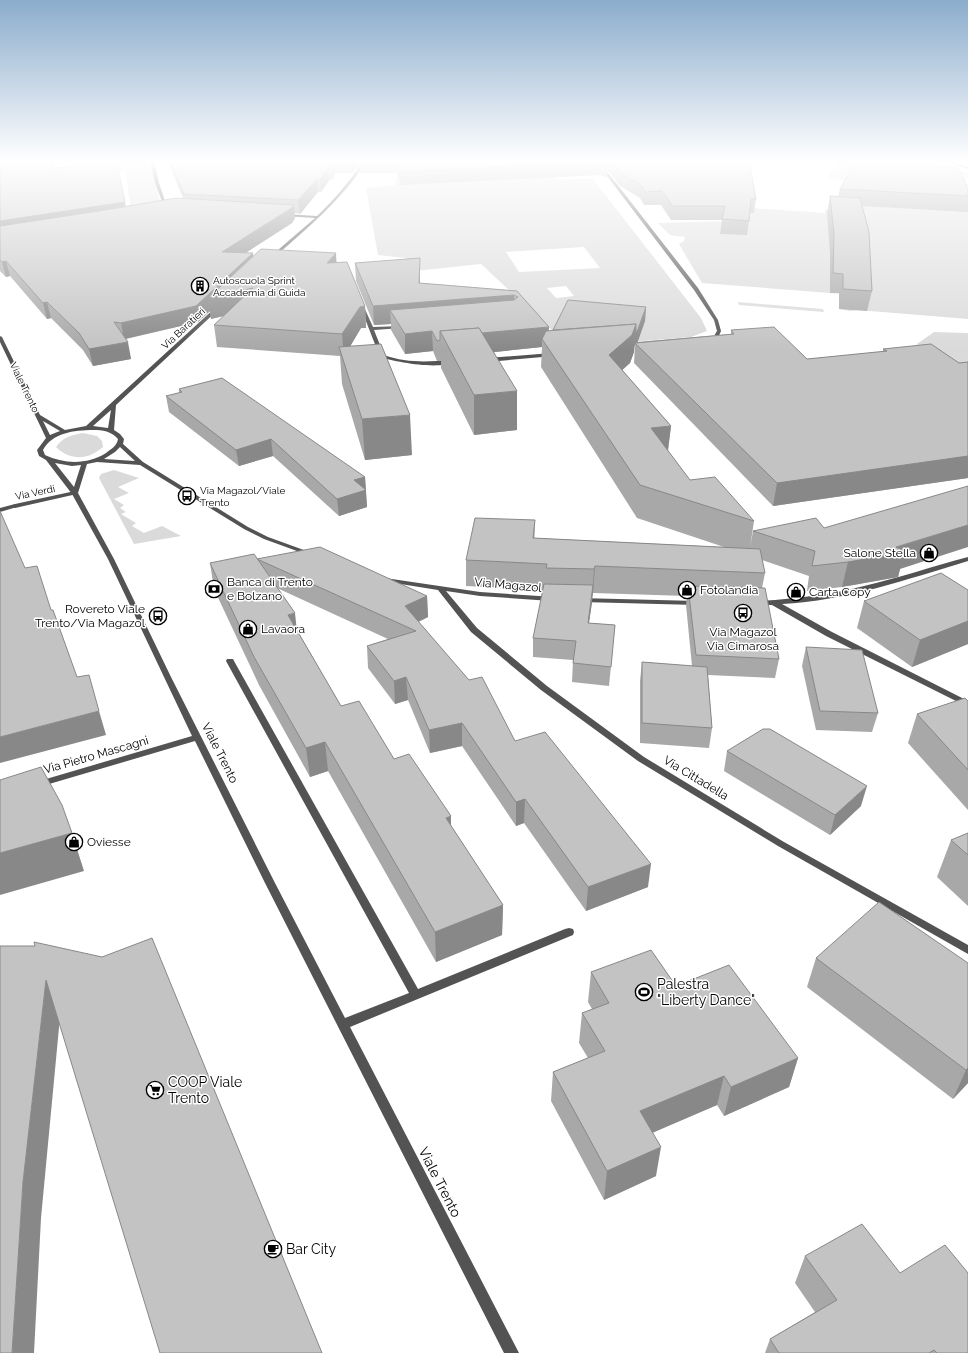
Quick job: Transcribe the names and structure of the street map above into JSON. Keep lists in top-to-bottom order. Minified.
{"streets":{"street":["Via Baratieri","Viale Trento","Via Verdi","Via Magazol","Via Pietro Mascagni","Via Cittadella"]},"crossings":[["Viale Trento","Via Verdi"],["Viale Trento","Via Pietro Mascagni"],["Via Magazol","Via Cittadella"]],"places":{"building":["Autoscuola Sprint Accademia di Guida"],"bus stop":["Via Magazol/Viale Trento","Via Magazol Via Cimarosa","Rovereto Viale Trento/Via Magazol"],"shop":["Salone Stella","Fotolandia","Carta Copy","Lavaora","Oviesse"],"bank":["Banca di Trento e Bolzano"],"sports":["Palestra \"Liberty Dance\""],"supermarket":["COOP Viale Trento"],"cafe":["Bar City"]}}
